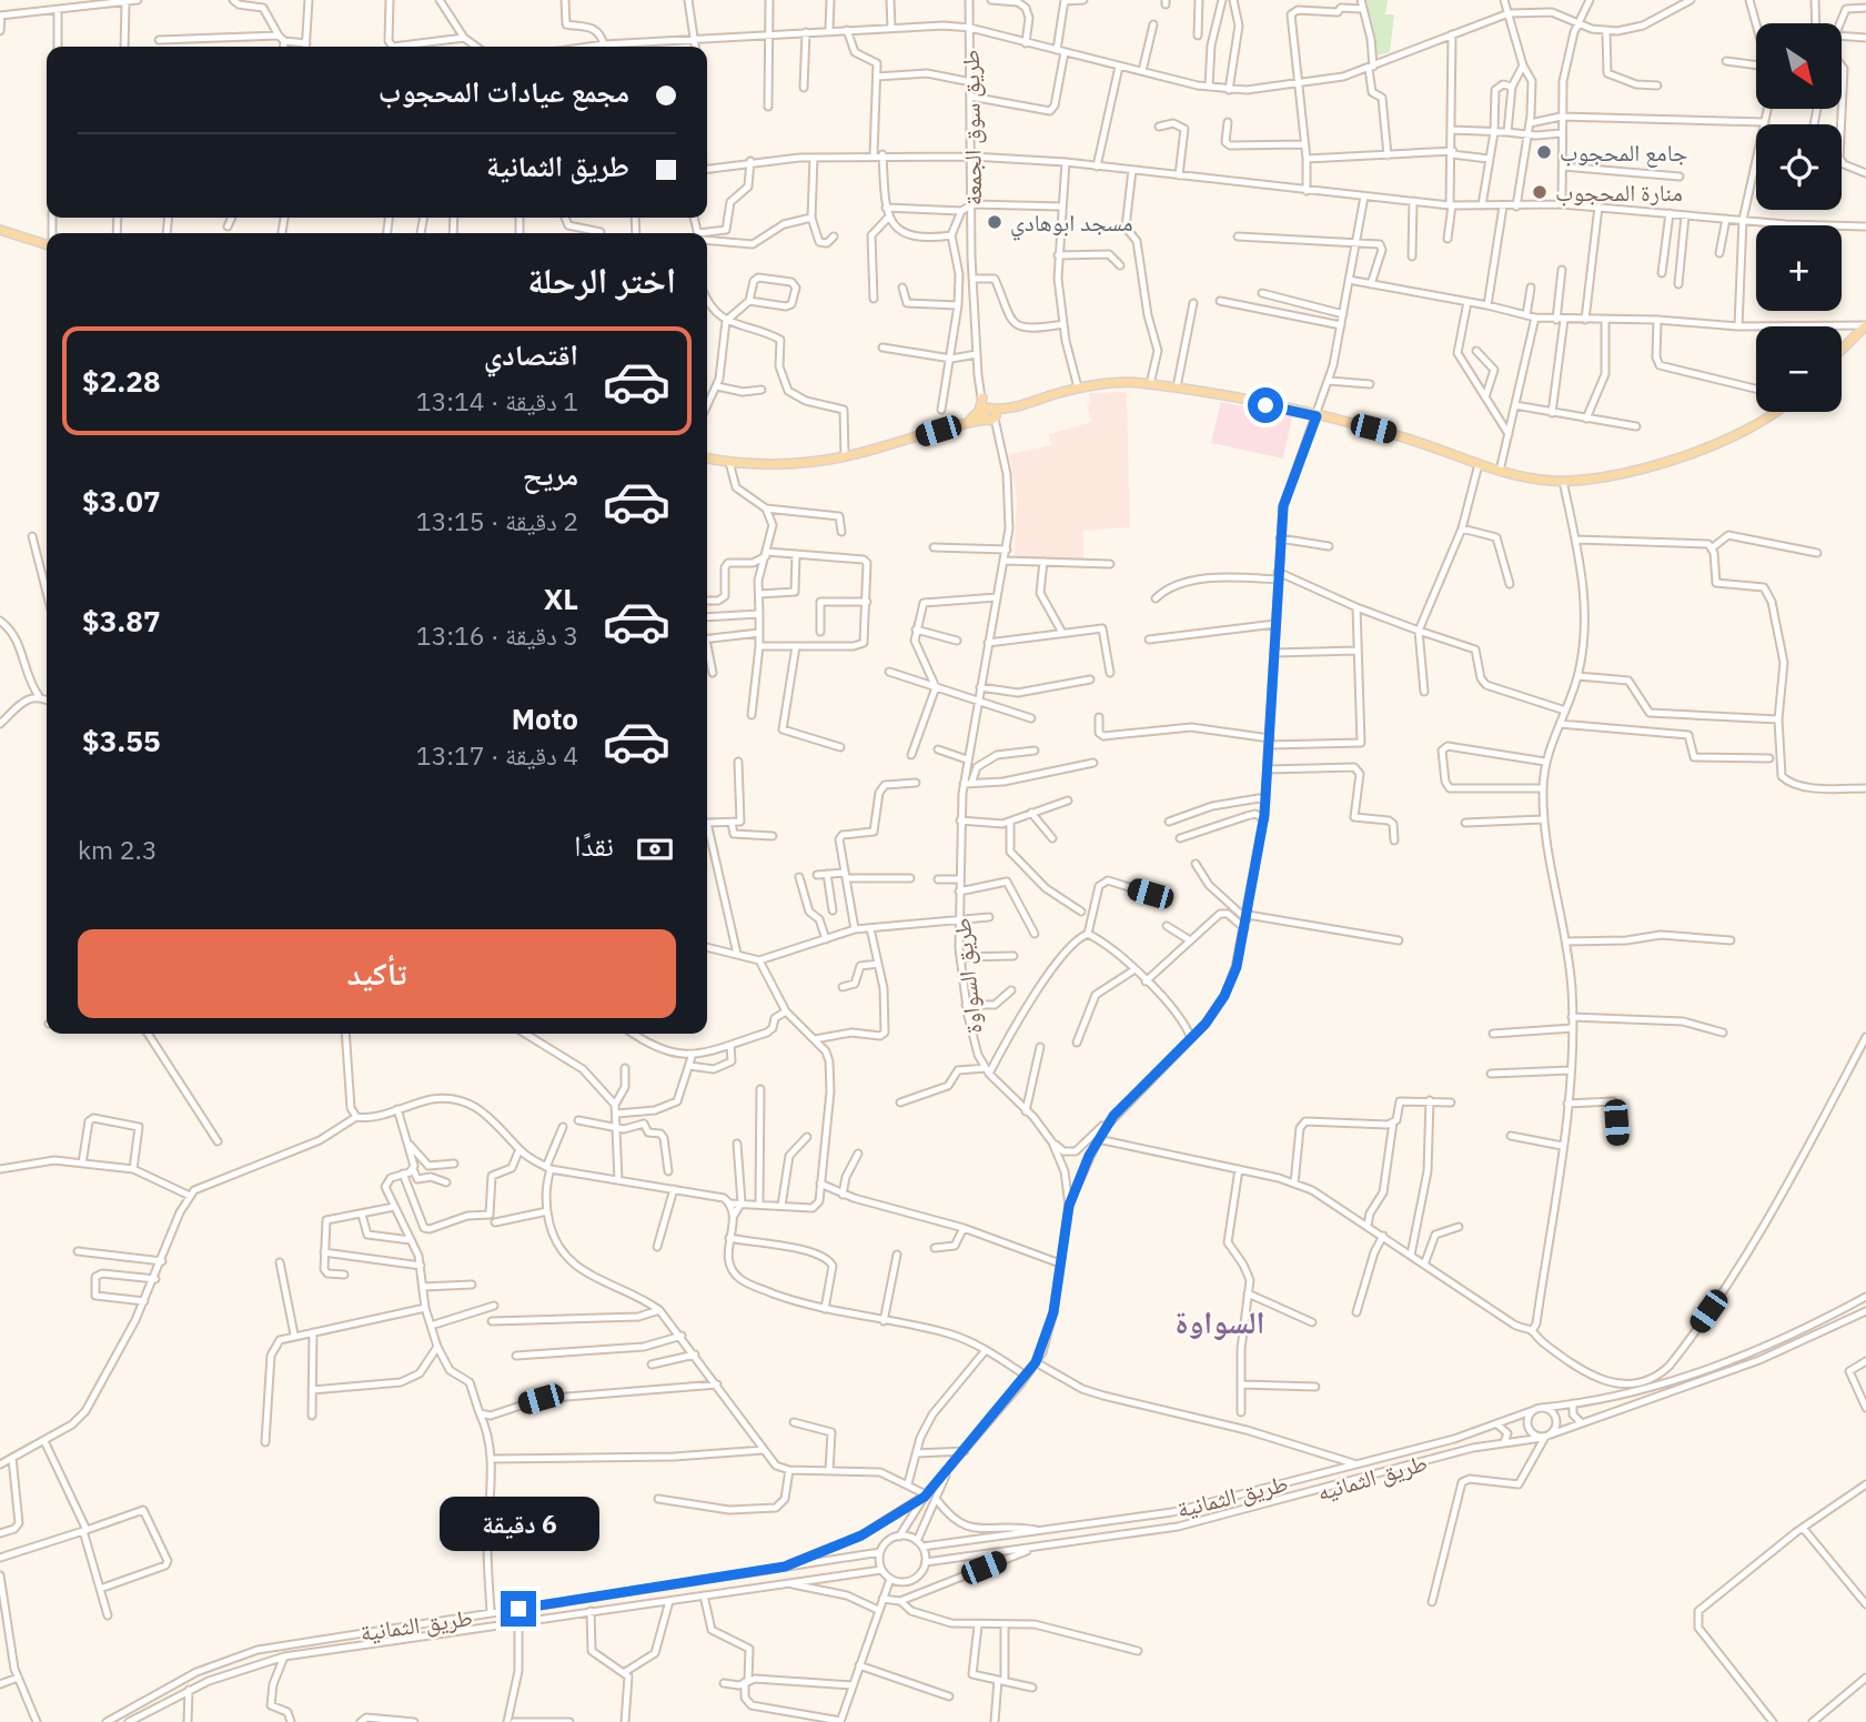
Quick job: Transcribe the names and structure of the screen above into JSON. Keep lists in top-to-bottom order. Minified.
{"streets":{"street":["طريق سوق الجمعة","طريق السواوة","طريق الثمانيه","طريق الثمانية"]},"crossings":[["طريق سوق الجمعة","طريق السواوة"],["طريق السواوة","طريق الثمانيه"],["طريق السواوة","طريق الثمانية"],["طريق الثمانيه","طريق الثمانية"]],"districts":["السواوة"],"places":["جامع المحجوب","منارة المحجوب","مسجد ابوهادي"],"north":"bottom right","page":{"map_buttons":["+","−"],"banner":["مجمع عيادات المحجوب","طريق الثمانية"],"heading":"اختر الرحلة","list":[{"name":"اقتصادي","note":"1 دقيقة · 13:14","value":"$2.28"},{"name":"مريح","note":"2 دقيقة · 13:15","value":"$3.07"},{"name":"XL","note":"3 دقيقة · 13:16","value":"$3.87"},{"name":"Moto","note":"4 دقيقة · 13:17","value":"$3.55"}],"pay":["نقدًا","2.3 km"],"buttons":"تأكيد","bubble":"6 دقيقة"}}
